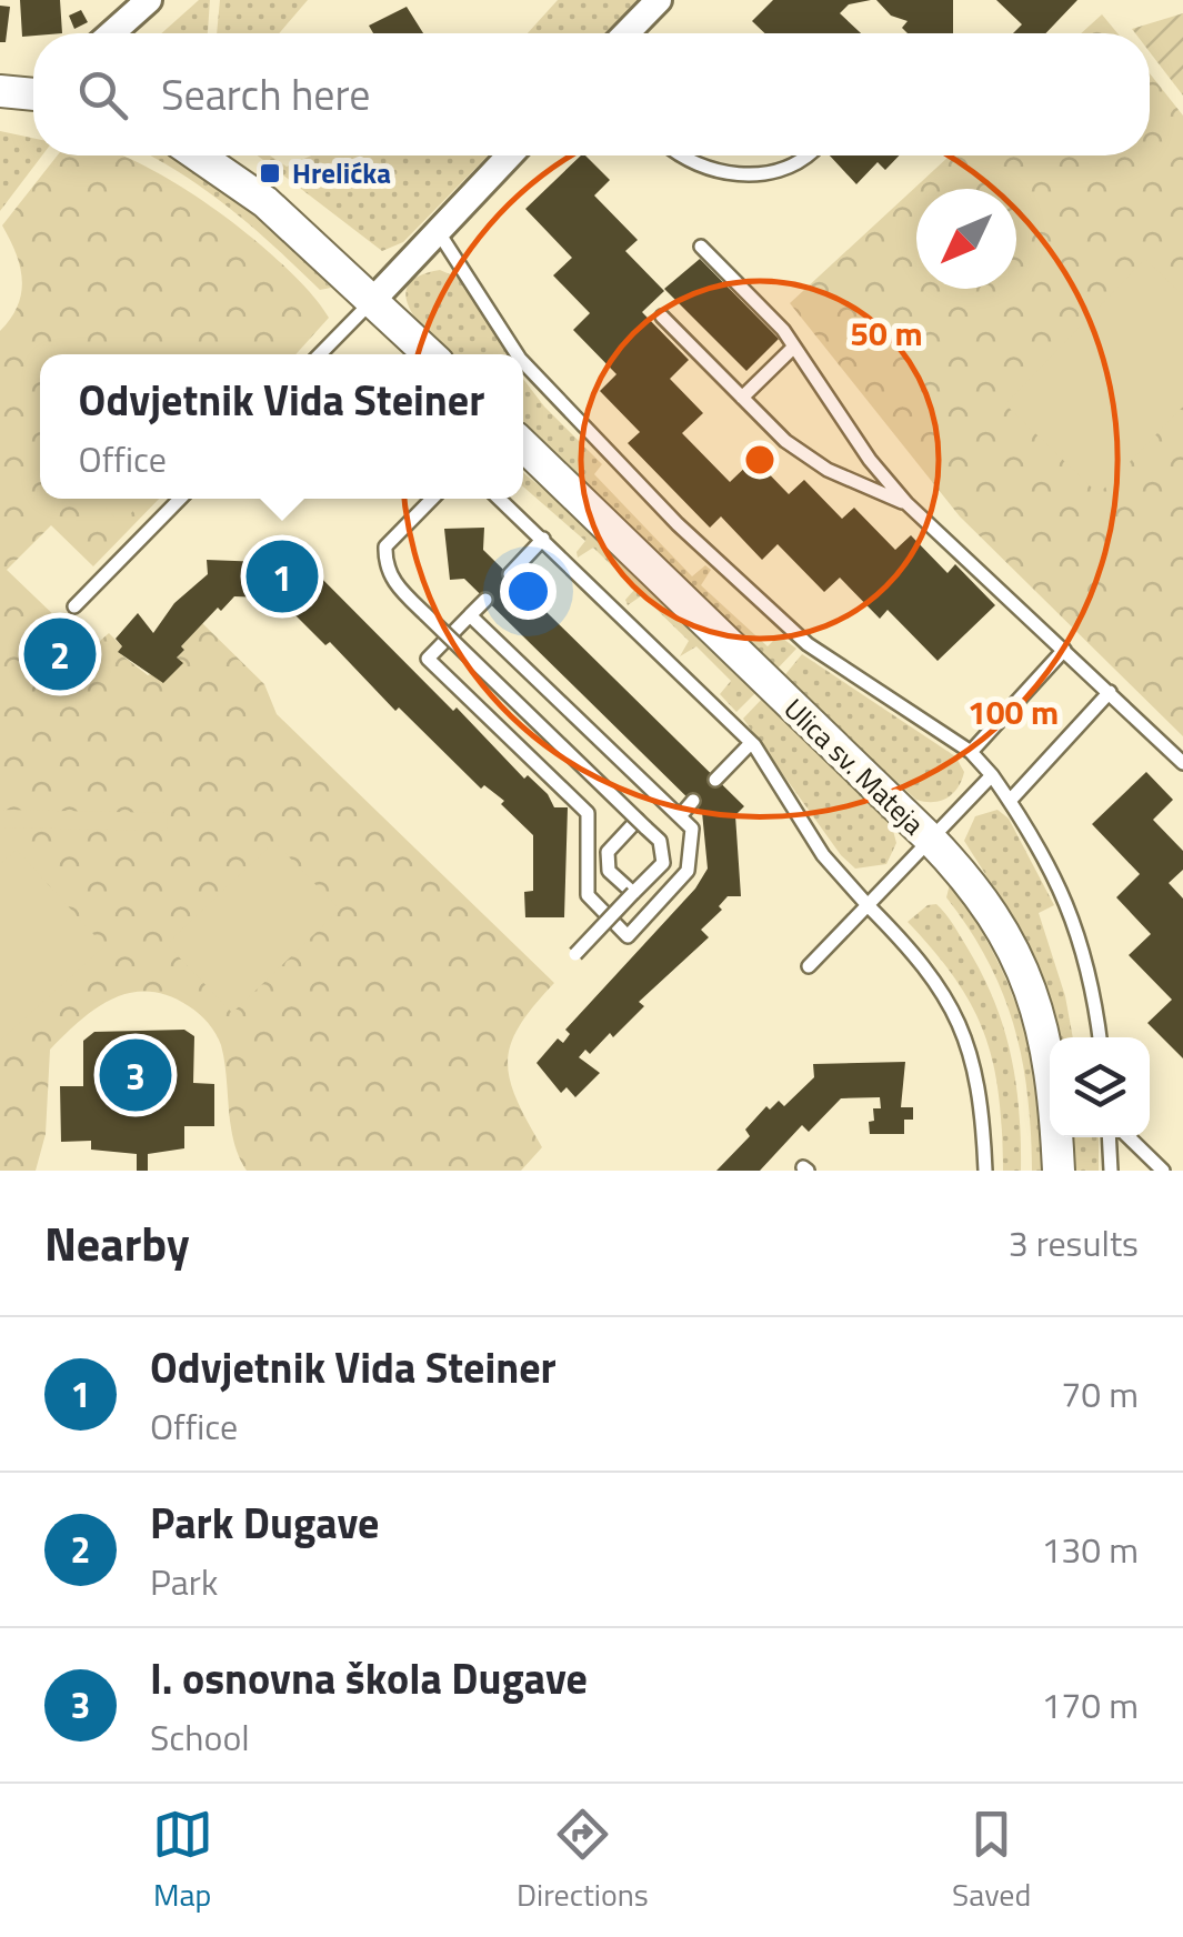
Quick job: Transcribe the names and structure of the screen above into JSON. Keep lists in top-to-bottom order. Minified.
{"streets":{"street":["Ulica sv. Mateja"]},"places":{"transit":["Hrelićka"]},"north":"bottom left","page":{"search":"Search here","popup":["Odvjetnik Vida Steiner","Office"],"pins":["1","2","3"],"heading":["Nearby","3 results"],"list":[{"mark":"1","name":"Odvjetnik Vida Steiner","note":"Office","value":"70 m"},{"mark":"2","name":"Park Dugave","note":"Park","value":"130 m"},{"mark":"3","name":"I. osnovna škola Dugave","note":"School","value":"170 m"}],"nav":["Map","Directions","Saved"]},"rings":["50 m","100 m"]}
